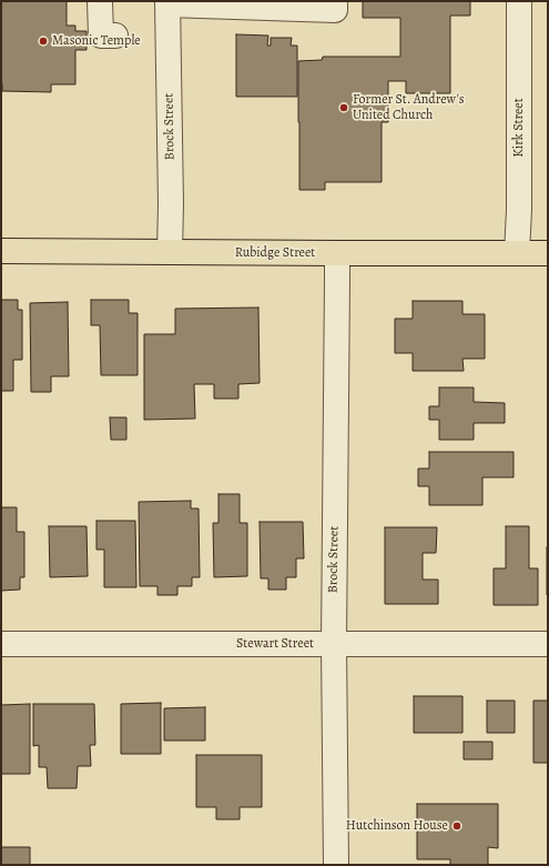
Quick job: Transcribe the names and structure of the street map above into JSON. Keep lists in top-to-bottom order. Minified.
{"streets":{"main road":["Rubidge Street"],"street":["Brock Street","Kirk Street","Stewart Street"]},"crossings":[["Brock Street","Rubidge Street"],["Brock Street","Stewart Street"],["Kirk Street","Rubidge Street"]],"places":["Masonic Temple","Former St. Andrew's United Church","Hutchinson House"]}
